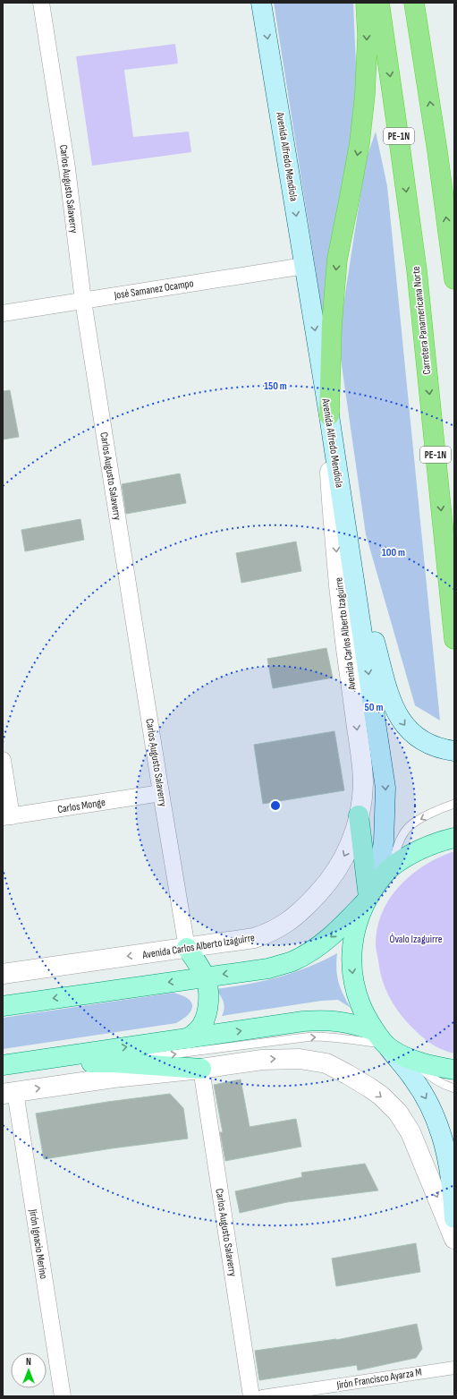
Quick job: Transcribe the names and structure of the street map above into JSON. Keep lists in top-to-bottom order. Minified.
{"streets":{"highway":["PE-1N","Carretera Panamericana Norte"],"main road":["Avenida Alfredo Mendiola"],"street":["Carlos Augusto Salaverry","José Samanez Ocampo","Avenida Carlos Alberto Izaguirre","Carlos Monge","Jirón Ignacio Merino","Jirón Francisco Ayarza M"]},"crossings":[["Avenida Alfredo Mendiola","José Samanez Ocampo"],["Avenida Alfredo Mendiola","Avenida Carlos Alberto Izaguirre"],["Carlos Augusto Salaverry","José Samanez Ocampo"],["Carlos Augusto Salaverry","Avenida Carlos Alberto Izaguirre"],["Carlos Augusto Salaverry","Carlos Monge"]],"one_way":["Avenida Alfredo Mendiola"],"parks":["Óvalo Izaguirre"],"north":"top","rings":["150 m","100 m","50 m"]}
